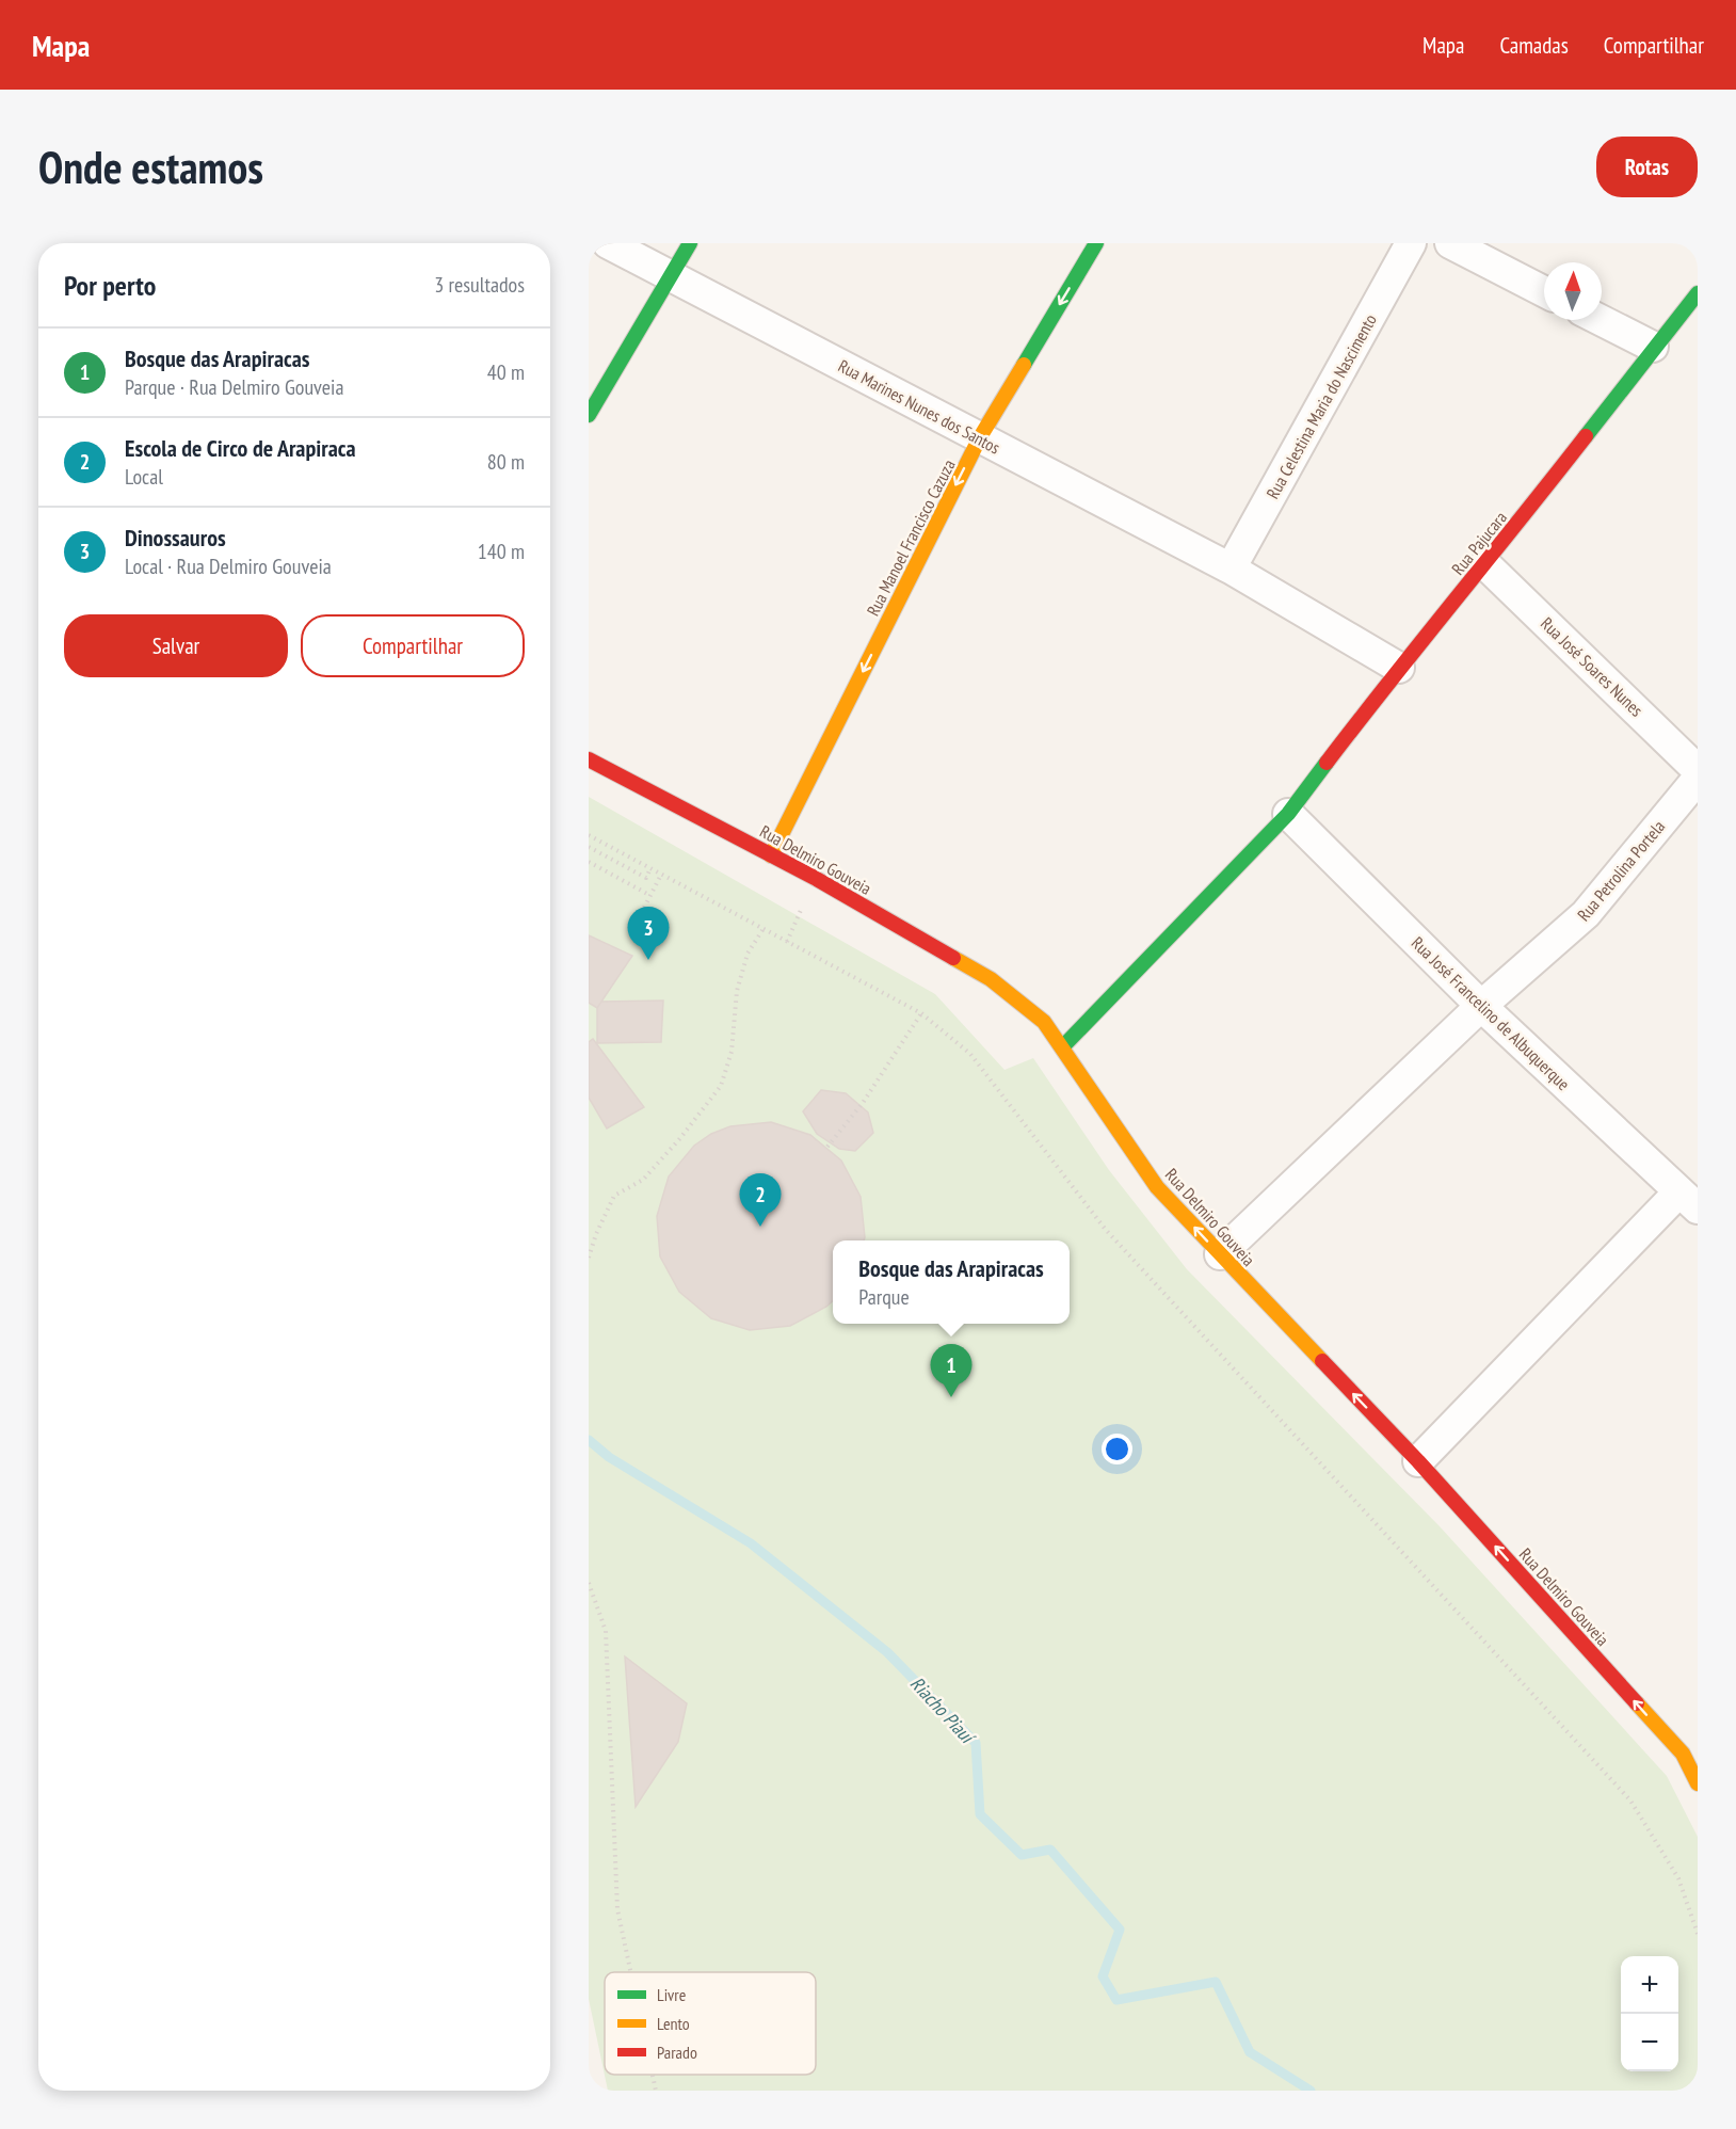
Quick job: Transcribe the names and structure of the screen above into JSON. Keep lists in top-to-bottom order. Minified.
{"streets":{"street":["Rua Marines Nunes dos Santos","Rua Celestina Maria do Nascimento","Rua Manoel Francisco Cazuza","Rua Pajucara","Rua José Soares Nunes","Rua Delmiro Gouveia","Rua Petrolina Portela","Rua José Francelino de Albuquerque"]},"crossings":[["Rua Marines Nunes dos Santos","Rua Celestina Maria do Nascimento"],["Rua Marines Nunes dos Santos","Rua Manoel Francisco Cazuza"],["Rua Marines Nunes dos Santos","Rua Pajucara"],["Rua Manoel Francisco Cazuza","Rua Delmiro Gouveia"],["Rua Pajucara","Rua José Soares Nunes"],["Rua Pajucara","Rua Delmiro Gouveia"],["Rua Pajucara","Rua José Francelino de Albuquerque"],["Rua Delmiro Gouveia","Rua Petrolina Portela"],["Rua Petrolina Portela","Rua José Francelino de Albuquerque"]],"one_way":["Rua Manoel Francisco Cazuza","Rua Delmiro Gouveia"],"water":["Riacho Piauí"],"legend":["Livre","Lento","Parado"],"north":"top","page":{"header":"Mapa","nav":["Mapa","Camadas","Compartilhar"],"buttons":["Rotas",["Salvar","Compartilhar"]],"title":"Onde estamos","heading":["Por perto","3 resultados"],"list":[{"mark":"1","name":"Bosque das Arapiracas","note":"Parque · Rua Delmiro Gouveia","value":"40 m"},{"mark":"2","name":"Escola de Circo de Arapiraca","note":"Local","value":"80 m"},{"mark":"3","name":"Dinossauros","note":"Local · Rua Delmiro Gouveia","value":"140 m"}],"pins":["3","2","1"],"popup":["Bosque das Arapiracas","Parque"],"map_buttons":["+","−"]}}
